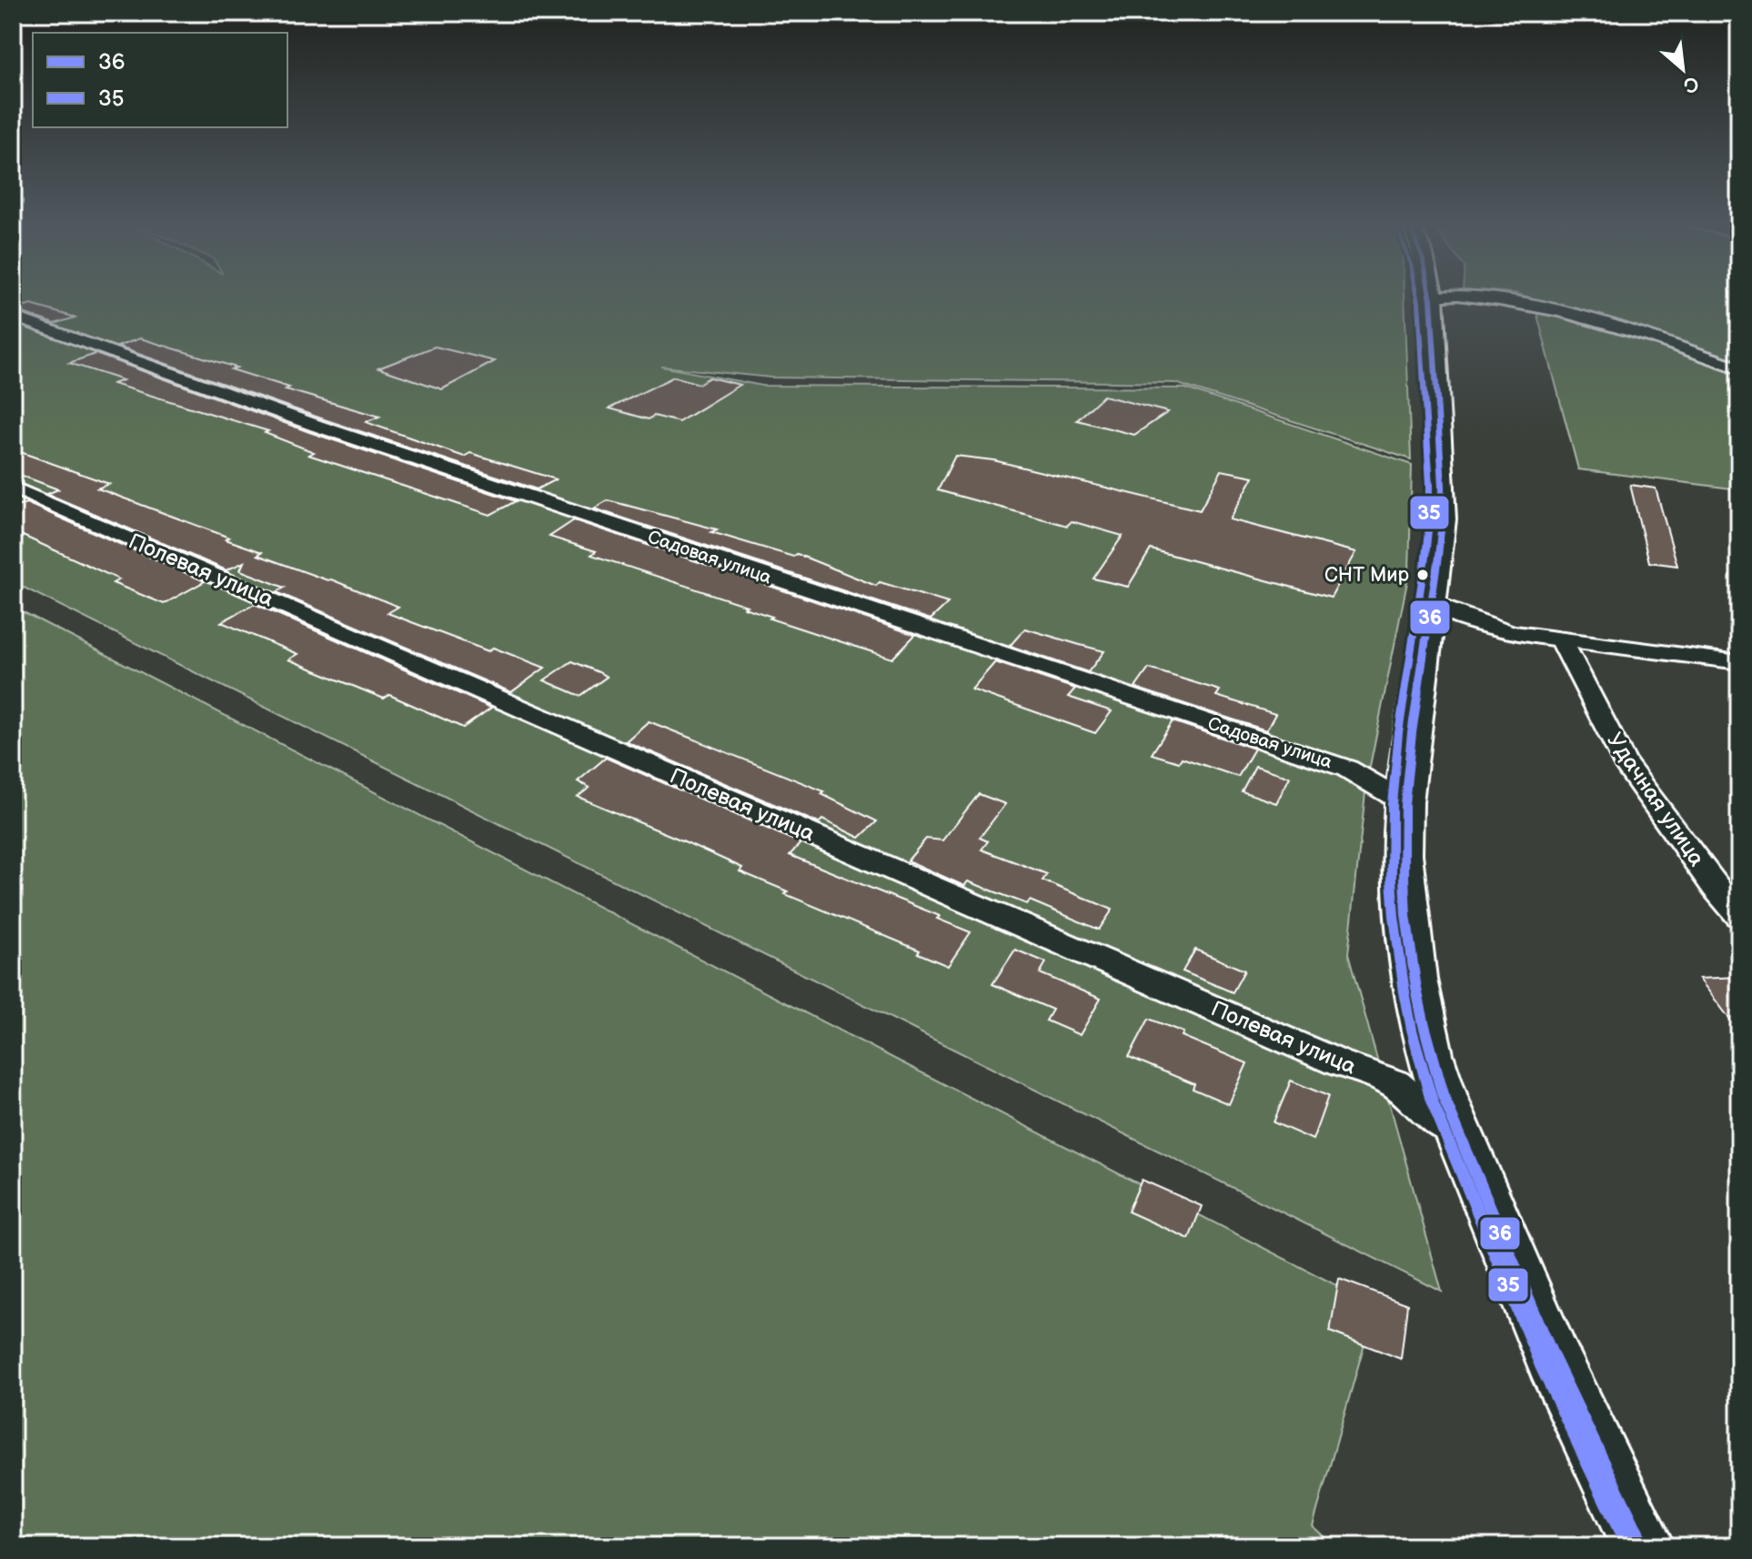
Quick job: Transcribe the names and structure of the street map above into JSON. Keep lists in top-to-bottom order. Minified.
{"streets":{"street":["Садовая улица","Полевая улица","Удачная улица"]},"places":["СНТ Мир"],"lines":["transit line 36","transit line 35"],"legend":["36","35"],"north":"bottom right"}
